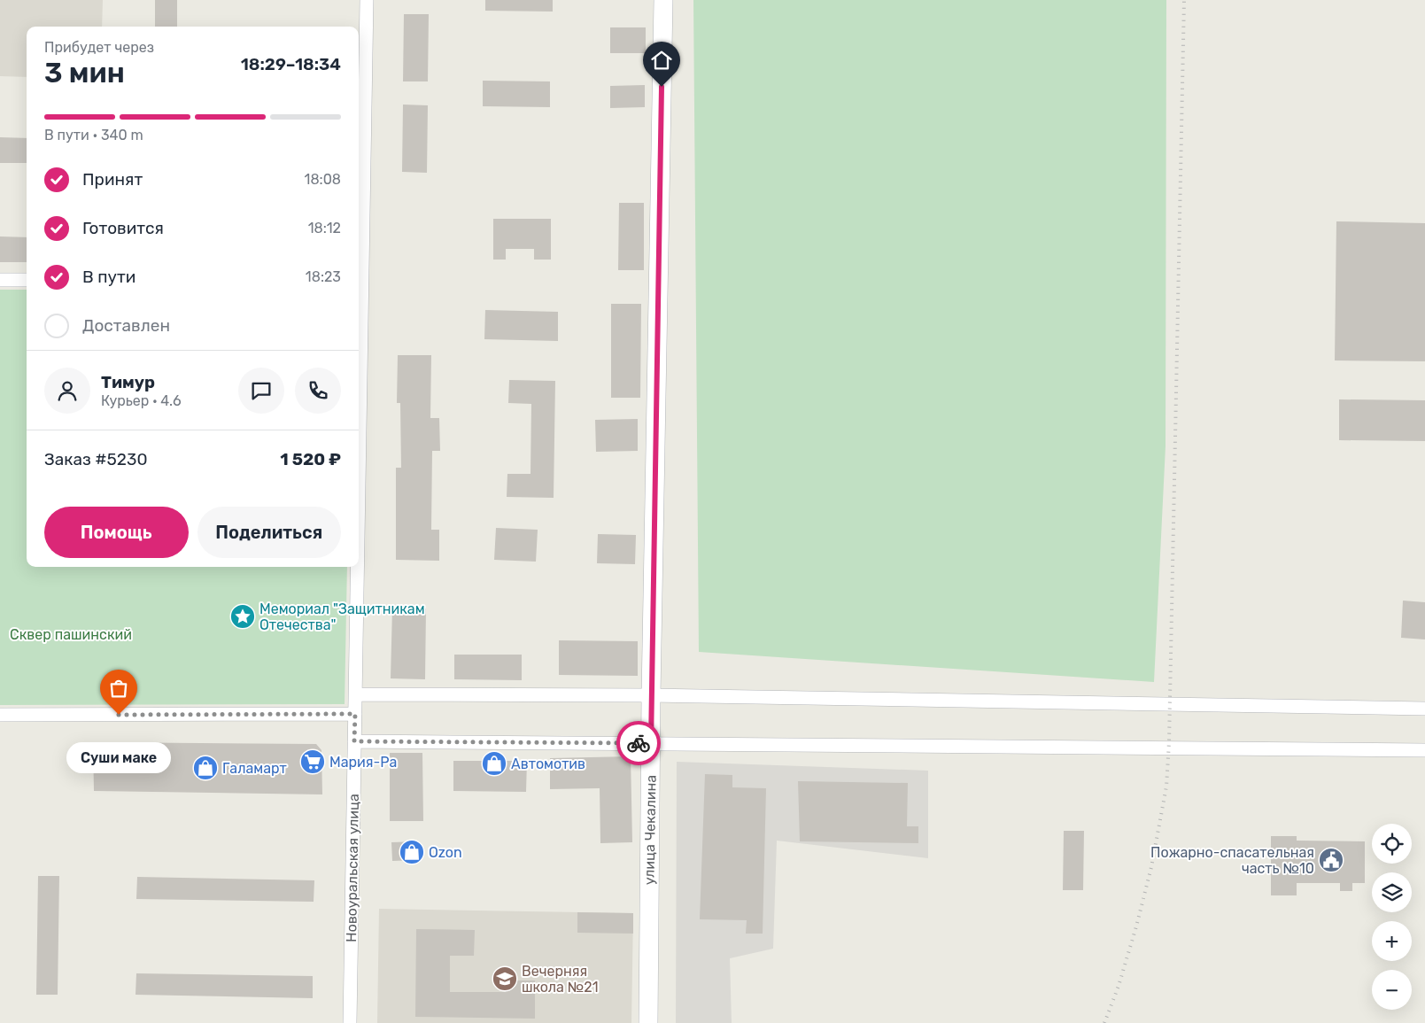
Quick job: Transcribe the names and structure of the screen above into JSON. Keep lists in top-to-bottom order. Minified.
{"streets":{"main road":["улица Чекалина"],"street":["Новоуральская улица"]},"parks":["Сквер пашинский"],"places":{"place":["Мемориал \"Защитникам Отечества\""],"other":["Суши маке"],"supermarket":["Мария-Ра"],"shop":["Автомотив","Галамарт","Ozon"],"public building":["Пожарно-спасательная часть №10"],"school or university":["Вечерняя школа №21"]},"page":{"heading":["3 мин","Прибудет через","18:29–18:34"],"panel":["Тимур","Курьер · 4.6","Заказ #5230","1 520 ₽"],"bar":"В пути · 340 m","list":[["Принят","18:08"],["Готовится","18:12"],["В пути","18:23"],"Доставлен"],"buttons":["Помощь","Поделиться"],"bubble":"Суши маке","map_buttons":["+","−"]}}
